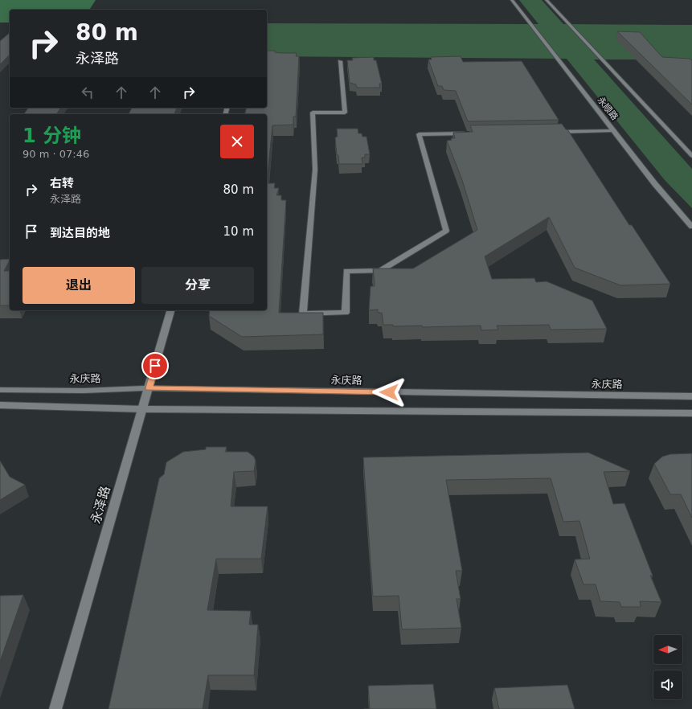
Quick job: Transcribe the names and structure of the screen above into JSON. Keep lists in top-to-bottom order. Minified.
{"streets":{"main road":["永顺路","永庆路","永泽路"]},"crossings":[["永庆路","永泽路"]],"north":"left","page":{"turn":["80 m","永泽路"],"heading":["1 分钟","90 m · 07:46"],"list":[{"name":"右转","note":"永泽路","value":"80 m"},{"name":"到达目的地","value":"10 m"}],"buttons":["退出","分享"]}}
